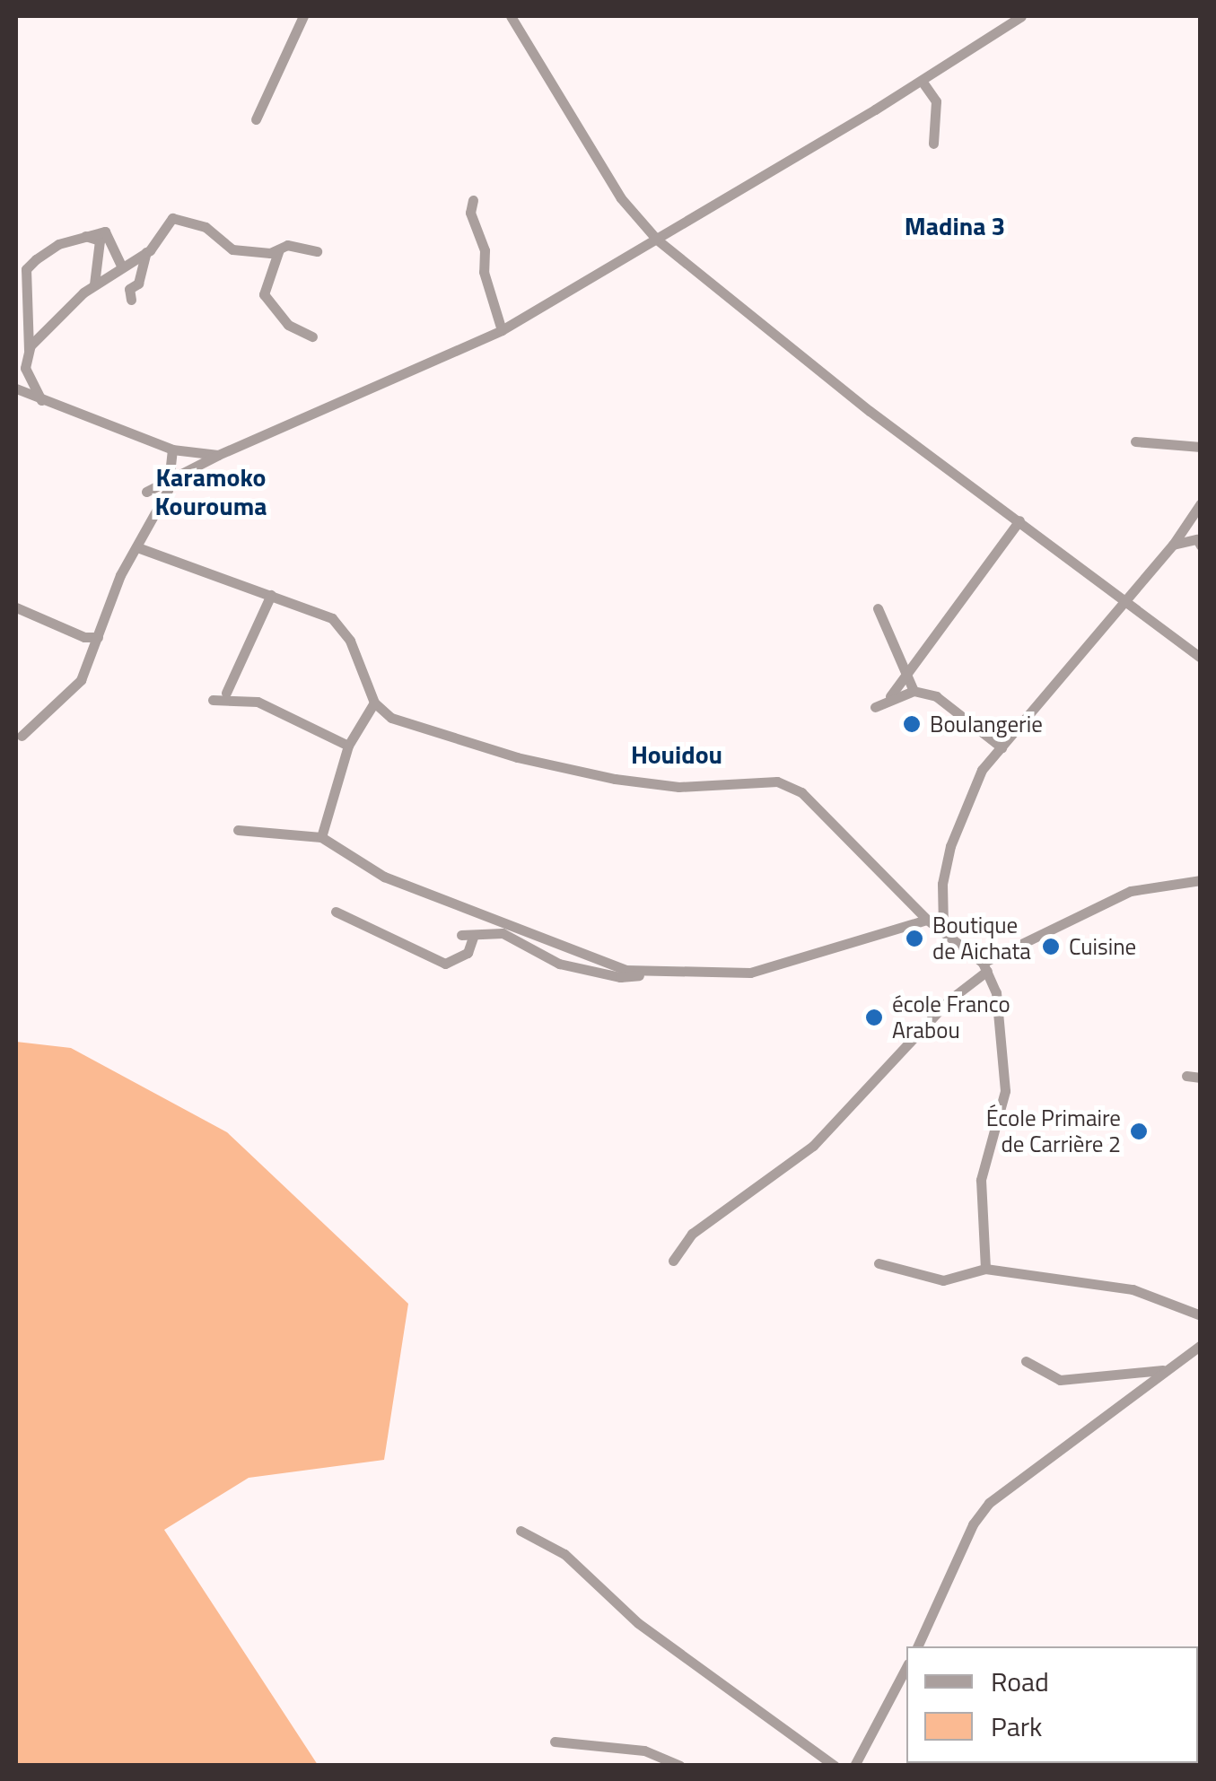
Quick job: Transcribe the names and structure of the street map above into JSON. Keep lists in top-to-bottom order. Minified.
{"districts":["Madina 3","Karamoko Kourouma","Houidou"],"places":["Boulangerie","Boutique de Aichata","Cuisine","école Franco Arabou","École Primaire de Carrière 2"],"legend":["Road","Park"]}
